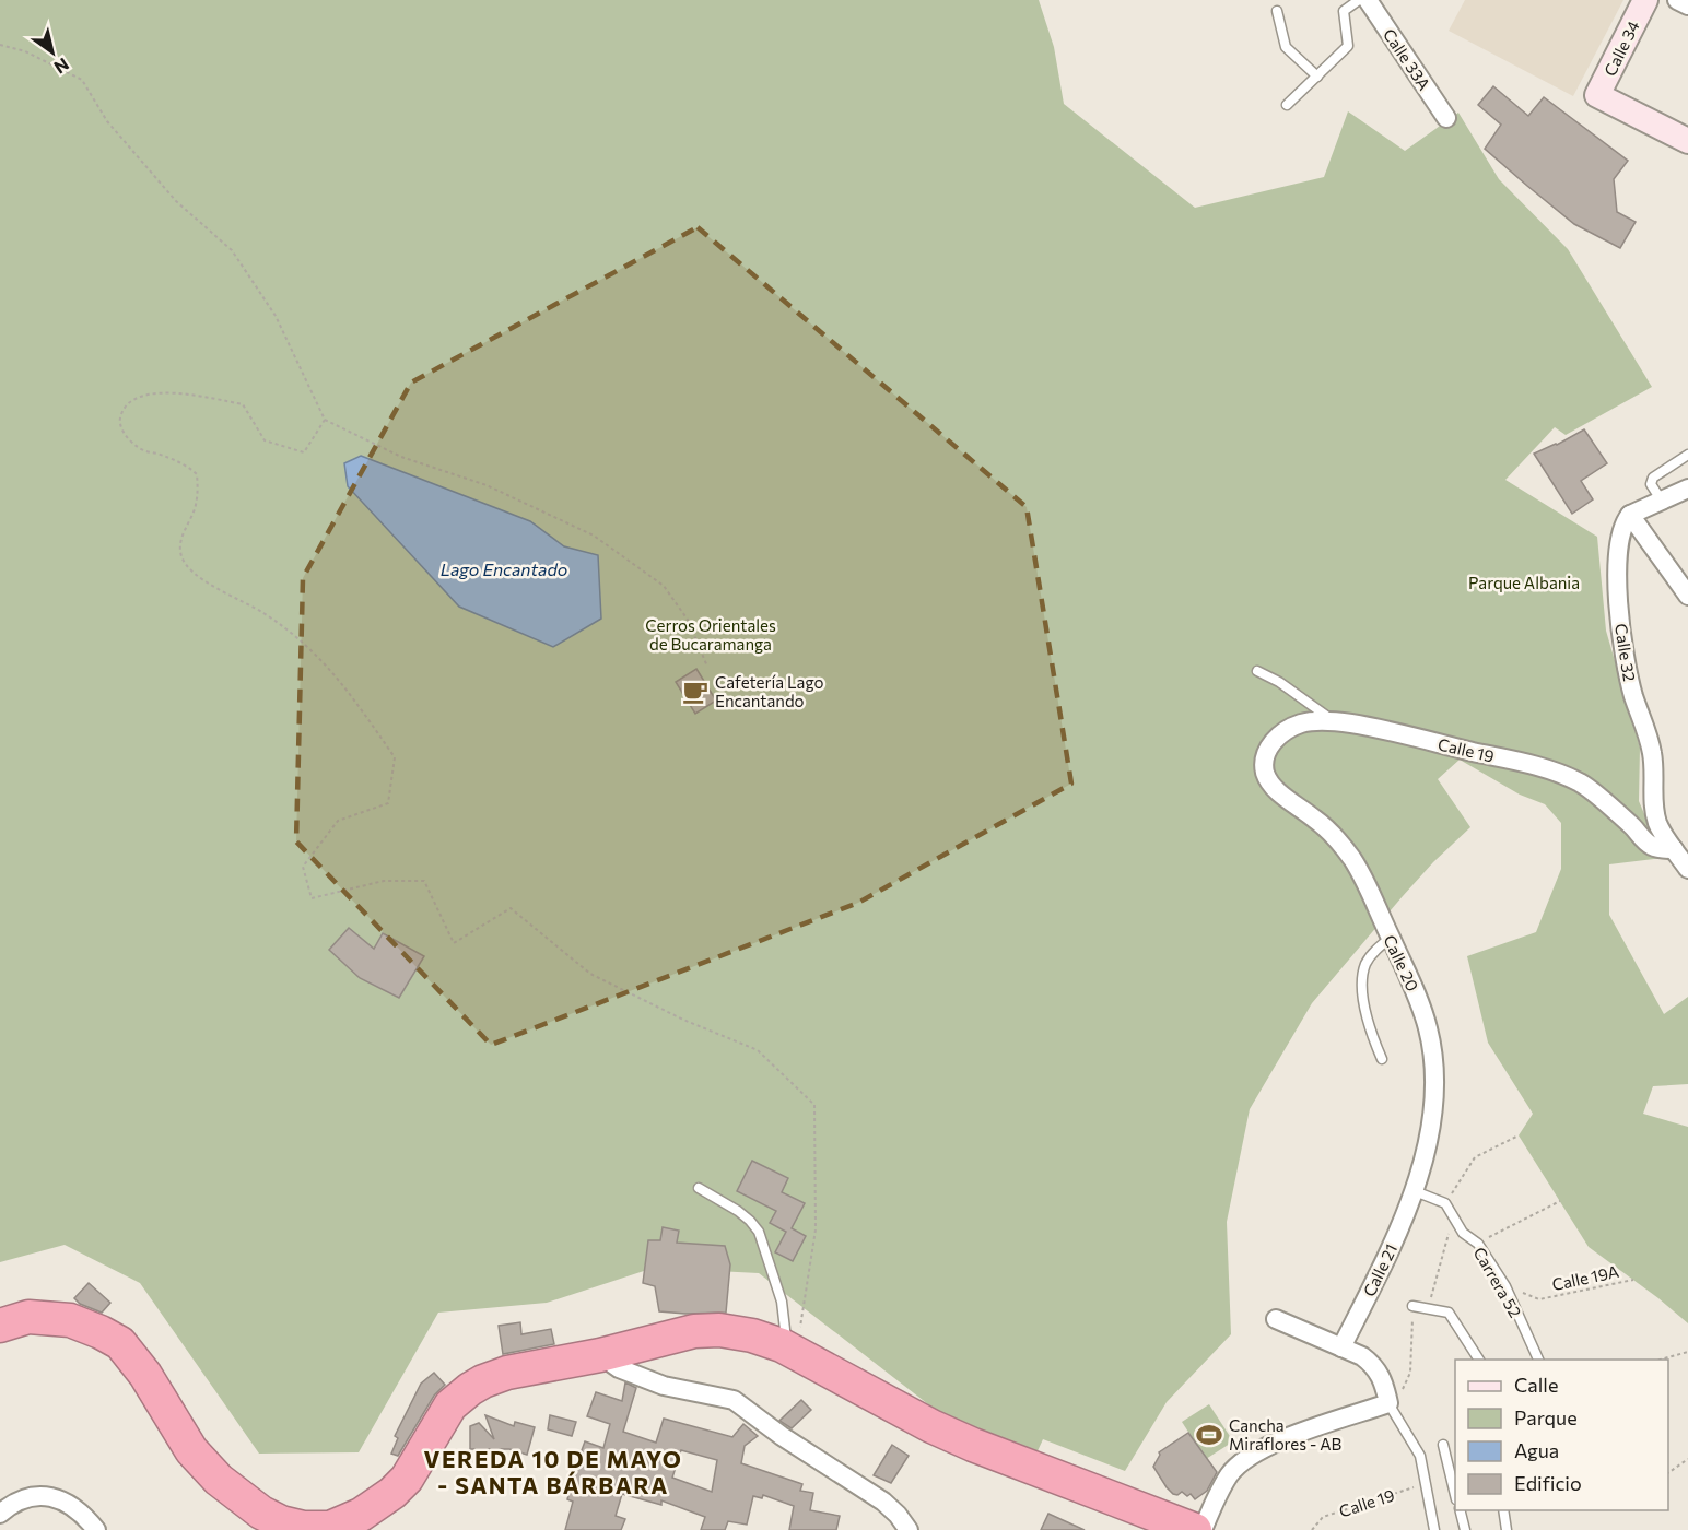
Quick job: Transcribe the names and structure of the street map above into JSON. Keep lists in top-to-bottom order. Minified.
{"streets":{"street":["Calle 34","Calle 33A","Calle 32","Calle 19","Calle 20","Calle 21"],"lane":["Carrera 52"],"path":["Calle 19A"]},"crossings":[["Calle 32","Calle 19"],["Calle 19","Calle 20"],["Calle 20","Calle 21"],["Calle 19A","Carrera 52"]],"districts":["VEREDA 10 DE MAYO - SANTA BÁRBARA"],"water":["Lago Encantado"],"parks":["Parque Albania","Cerros Orientales de Bucaramanga"],"places":{"cafe":["Cafetería Lago Encantando"],"sports":["Cancha Miraflores - AB"]},"legend":["Calle","Parque","Agua","Edificio"],"north":"bottom right"}
